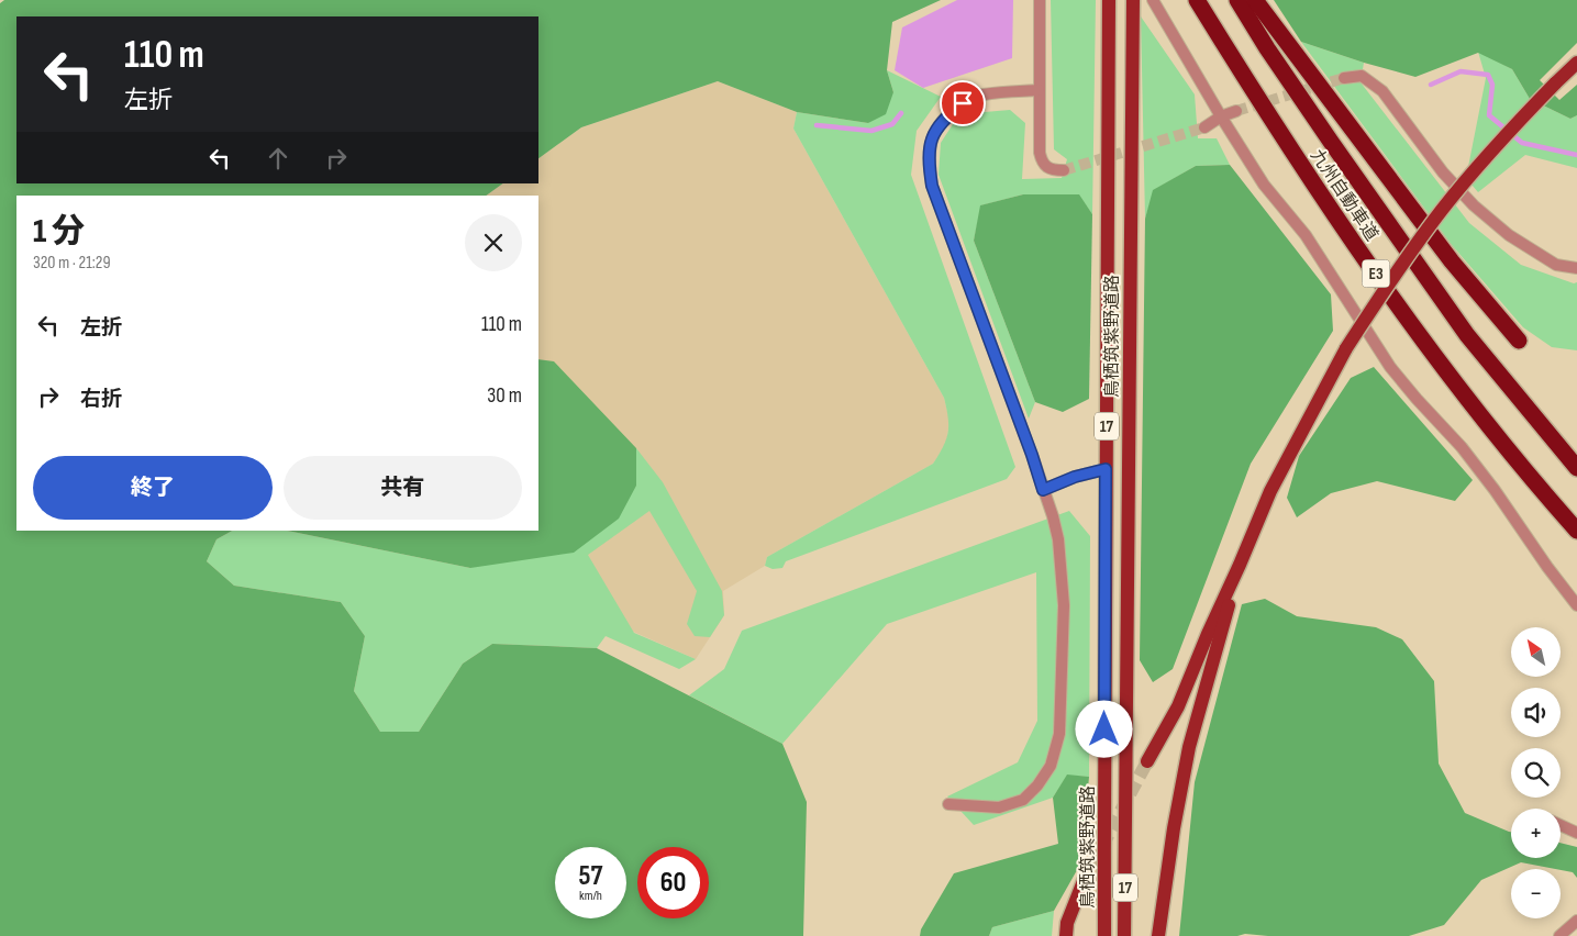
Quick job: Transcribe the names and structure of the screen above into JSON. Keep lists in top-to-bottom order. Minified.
{"streets":{"highway":["九州自動車道","E3"],"main road":["鳥栖筑紫野道路","17"]},"north":"top left","page":{"turn":["110 m","左折"],"heading":["1 分","320 m · 21:29"],"list":[{"name":"左折","value":"110 m"},{"name":"右折","value":"30 m"}],"buttons":["終了","共有"],"map_buttons":["+","−"],"speed":"57 km/h","limit":"60"}}
